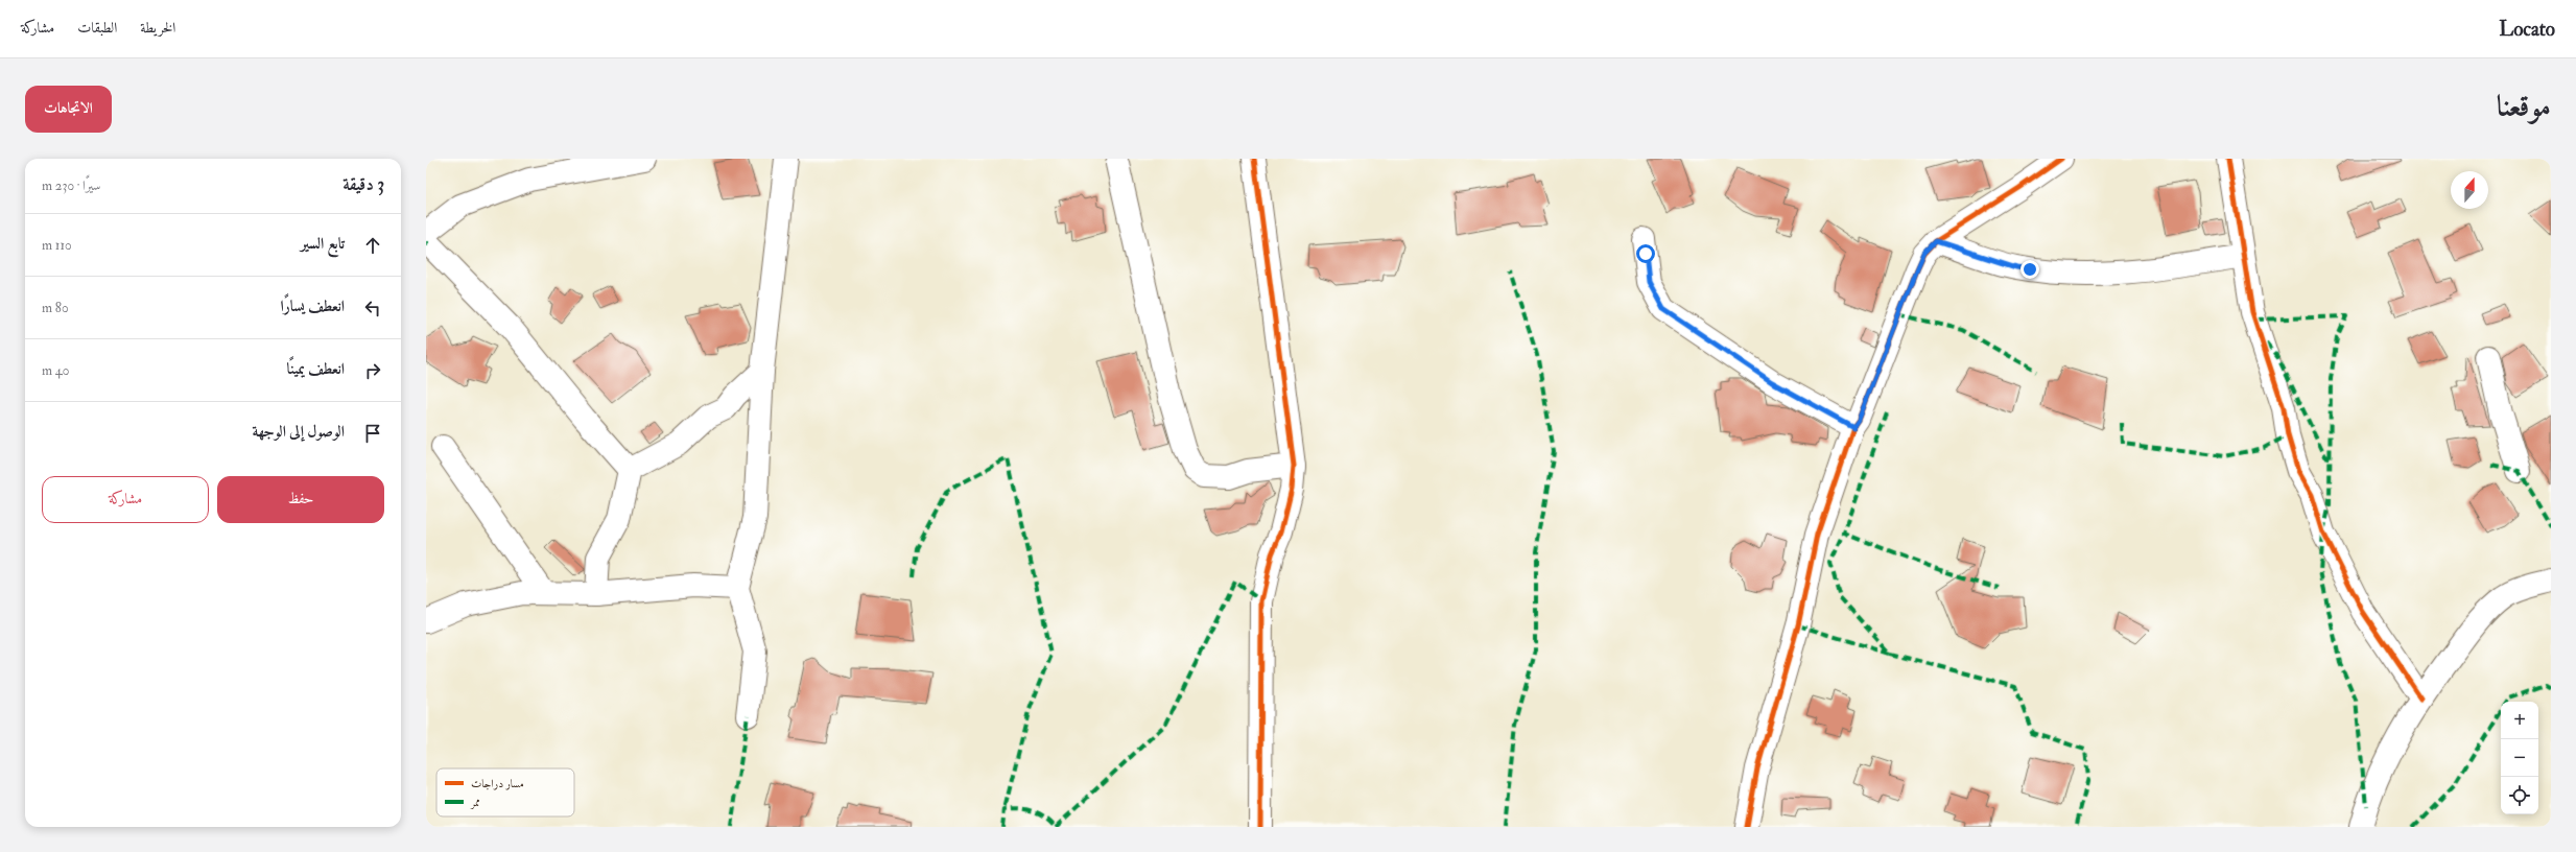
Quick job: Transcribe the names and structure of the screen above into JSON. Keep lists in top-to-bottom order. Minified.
{"legend":["مسار دراجات","ممر"],"north":"top","page":{"header":"Locato","nav":["الخريطة","الطبقات","مشاركة"],"title":"موقعنا","buttons":["الاتجاهات",["حفظ","مشاركة"]],"heading":["3 دقيقة","سيرًا · 230 m"],"list":[["تابع السير","110 m"],["انعطف يسارًا","80 m"],["انعطف يمينًا","40 m"],"الوصول إلى الوجهة"],"map_buttons":["+","−"]}}
